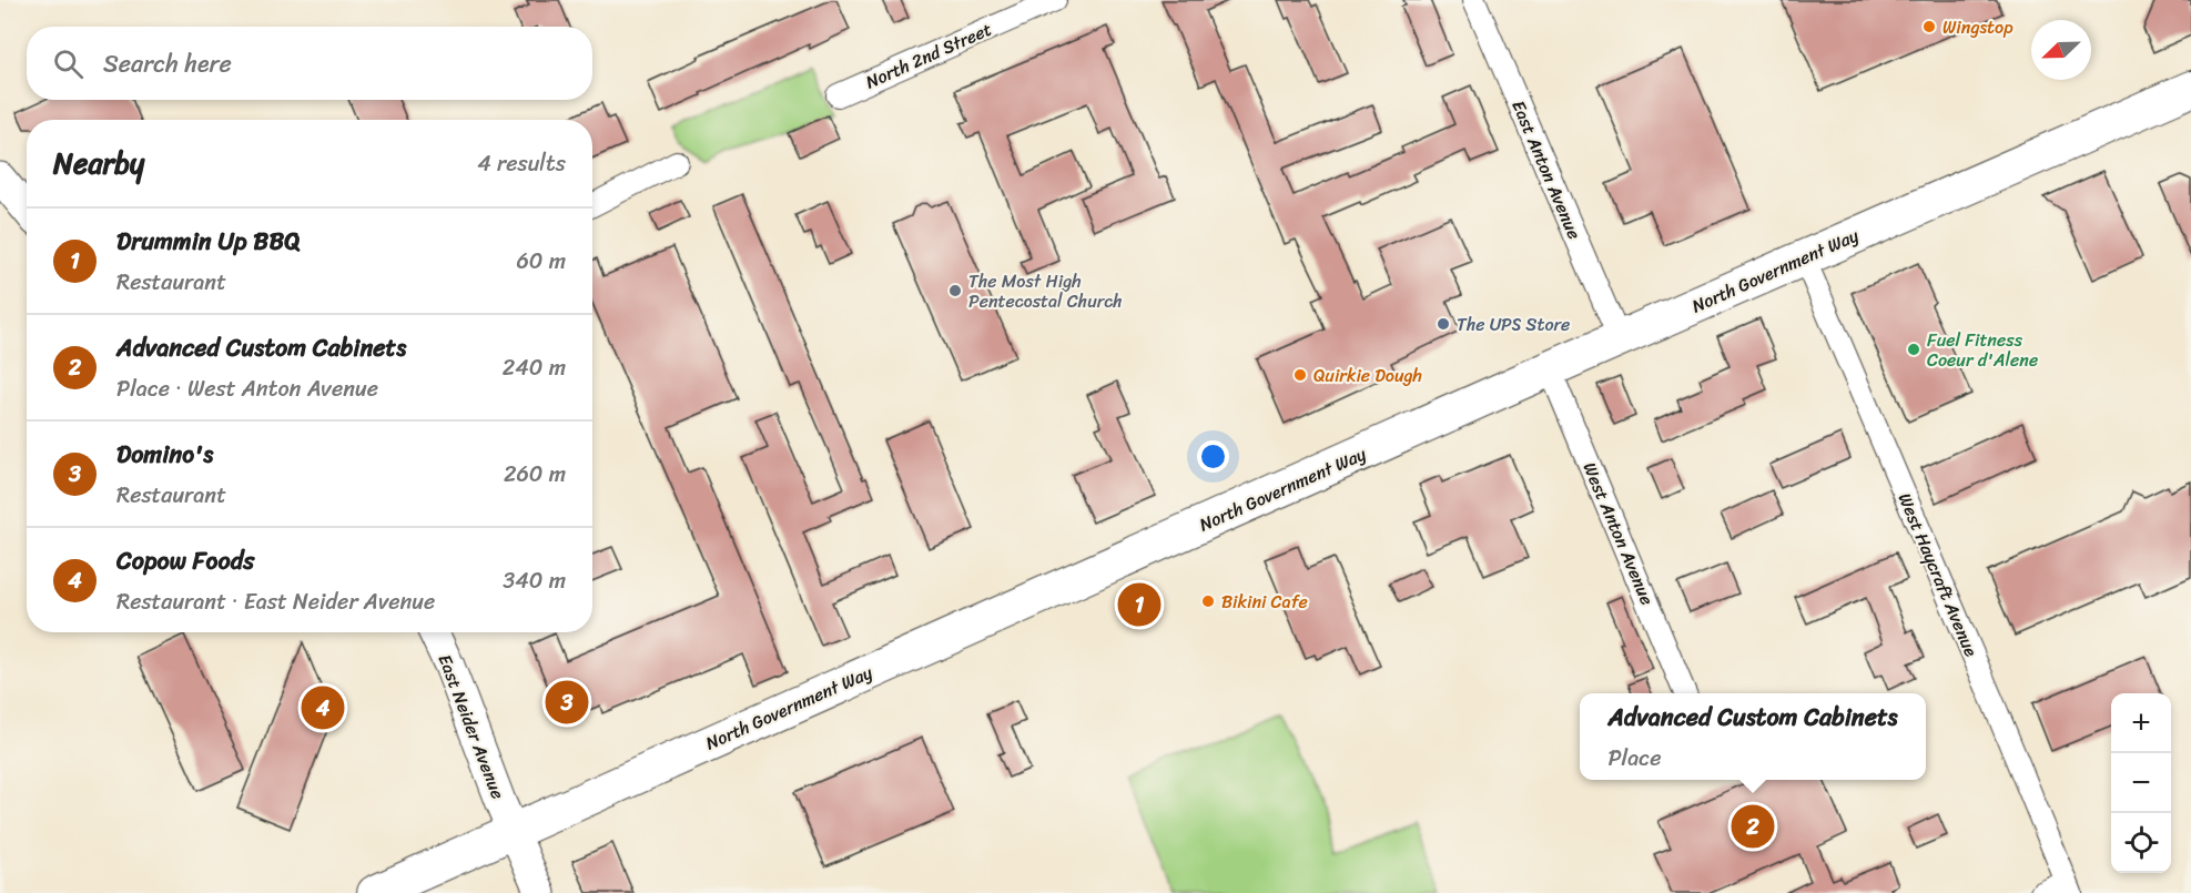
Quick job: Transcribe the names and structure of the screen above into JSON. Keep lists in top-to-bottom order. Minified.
{"streets":{"main road":["North Government Way","East Neider Avenue"],"street":["North 2nd Street","East Anton Avenue","West Anton Avenue","West Haycraft Avenue"]},"crossings":[["East Anton Avenue","North Government Way"],["North Government Way","West Anton Avenue"],["North Government Way","West Haycraft Avenue"],["North Government Way","East Neider Avenue"]],"places":["Wingstop","The Most High Pentecostal Church","The UPS Store","Fuel Fitness Coeur d'Alene","Quirkie Dough","Bikini Cafe"],"north":"bottom left","page":{"search":"Search here","heading":["Nearby","4 results"],"list":[{"mark":"1","name":"Drummin Up BBQ","note":"Restaurant","value":"60 m"},{"mark":"2","name":"Advanced Custom Cabinets","note":"Place · West Anton Avenue","value":"240 m"},{"mark":"3","name":"Domino's","note":"Restaurant","value":"260 m"},{"mark":"4","name":"Copow Foods","note":"Restaurant · East Neider Avenue","value":"340 m"}],"pins":["1","3","4","2"],"map_buttons":["+","−"],"popup":["Advanced Custom Cabinets","Place"]}}
